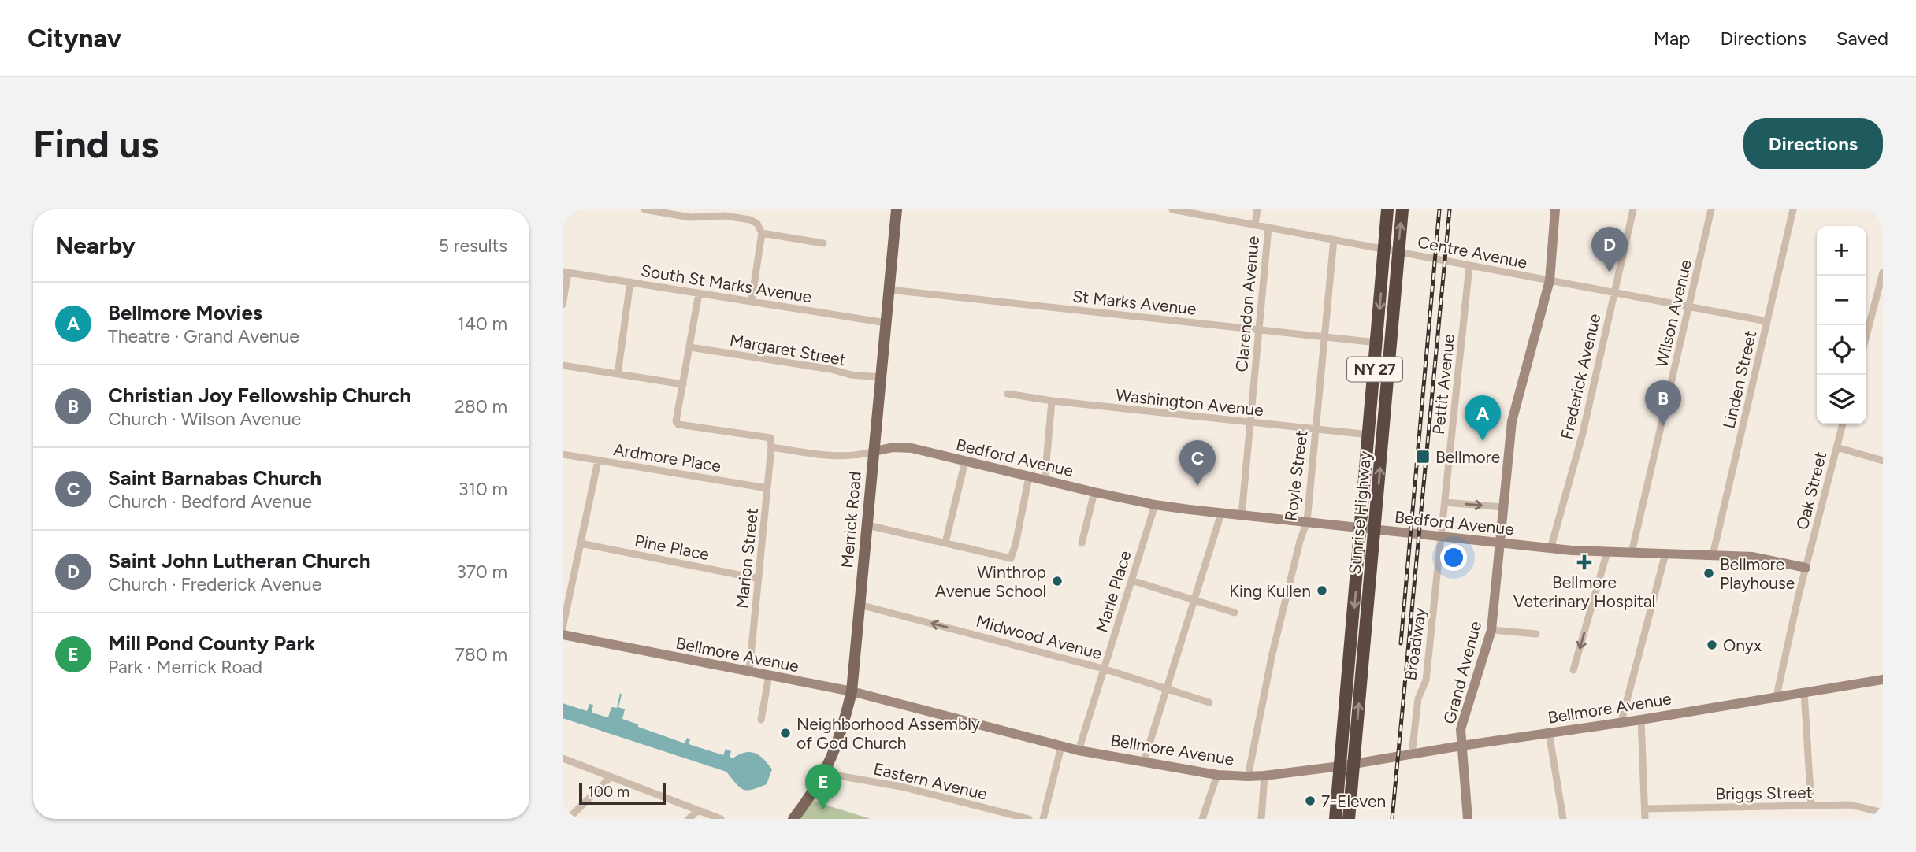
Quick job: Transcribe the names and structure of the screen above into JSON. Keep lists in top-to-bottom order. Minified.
{"streets":{"highway":["NY 27","Sunrise Highway"],"main road":["Merrick Road"],"street":["Centre Avenue","South St Marks Avenue","St Marks Avenue","Clarendon Avenue","Wilson Avenue","Margaret Street","Frederick Avenue","Linden Street","Pettit Avenue","Washington Avenue","Ardmore Place","Bedford Avenue","Royle Street","Oak Street","Pine Place","Marion Street","Marle Place","Midwood Avenue","Broadway","Bellmore Avenue","Grand Avenue","Eastern Avenue","Briggs Street"]},"crossings":[["Centre Avenue","Clarendon Avenue"],["Centre Avenue","Wilson Avenue"],["Centre Avenue","Frederick Avenue"],["Centre Avenue","Linden Street"],["Centre Avenue","Pettit Avenue"],["Centre Avenue","Royle Street"],["Centre Avenue","Sunrise Highway"],["Centre Avenue","Grand Avenue"],["South St Marks Avenue","Merrick Road"],["St Marks Avenue","Clarendon Avenue"],["St Marks Avenue","Royle Street"],["St Marks Avenue","Sunrise Highway"],["St Marks Avenue","Merrick Road"],["Clarendon Avenue","Washington Avenue"],["Clarendon Avenue","Bedford Avenue"],["Wilson Avenue","Bedford Avenue"],["Margaret Street","Merrick Road"],["Frederick Avenue","Bedford Avenue"],["Linden Street","Bedford Avenue"],["Pettit Avenue","Bedford Avenue"],["Pettit Avenue","Broadway"],["Washington Avenue","Royle Street"],["Washington Avenue","Sunrise Highway"],["Ardmore Place","Marion Street"],["Bedford Avenue","Royle Street"],["Bedford Avenue","Oak Street"],["Bedford Avenue","Sunrise Highway"],["Bedford Avenue","Merrick Road"],["Bedford Avenue","Marle Place"],["Bedford Avenue","Broadway"],["Bedford Avenue","Grand Avenue"],["Royle Street","Bellmore Avenue"],["Oak Street","Bellmore Avenue"],["Sunrise Highway","Bellmore Avenue"],["Merrick Road","Midwood Avenue"],["Merrick Road","Bellmore Avenue"],["Merrick Road","Eastern Avenue"],["Pine Place","Marion Street"],["Marion Street","Bellmore Avenue"],["Marle Place","Midwood Avenue"],["Marle Place","Bellmore Avenue"],["Broadway","Bellmore Avenue"],["Bellmore Avenue","Grand Avenue"]],"one_way":["Midwood Avenue"],"places":{"transit":["Bellmore"],"health":["Bellmore Veterinary Hospital"],"other":["Bellmore Playhouse","Winthrop Avenue School","King Kullen","Onyx","Neighborhood Assembly of God Church","7-Eleven"]},"scale_bar":"100 m","page":{"header":"Citynav","nav":["Map","Directions","Saved"],"buttons":"Directions","title":"Find us","heading":["Nearby","5 results"],"map_buttons":["+","−"],"pins":["D","B","A","C","E"],"list":[{"mark":"A","name":"Bellmore Movies","note":"Theatre · Grand Avenue","value":"140 m"},{"mark":"B","name":"Christian Joy Fellowship Church","note":"Church · Wilson Avenue","value":"280 m"},{"mark":"C","name":"Saint Barnabas Church","note":"Church · Bedford Avenue","value":"310 m"},{"mark":"D","name":"Saint John Lutheran Church","note":"Church · Frederick Avenue","value":"370 m"},{"mark":"E","name":"Mill Pond County Park","note":"Park · Merrick Road","value":"780 m"}],"scale":"100 m"}}
